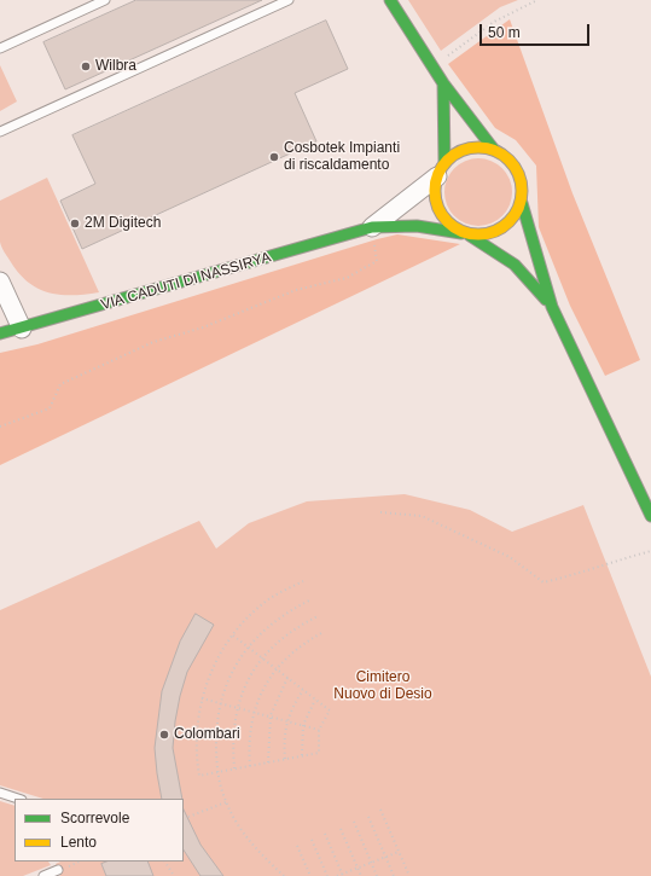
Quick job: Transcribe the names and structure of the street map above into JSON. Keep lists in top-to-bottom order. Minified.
{"streets":{"main road":["VIA CADUTI DI NASSIRYA"]},"parks":["Cimitero Nuovo di Desio"],"places":["Wilbra","Cosbotek Impianti di riscaldamento","2M Digitech","Colombari"],"legend":["Scorrevole","Lento"],"scale_bar":"50 m"}
